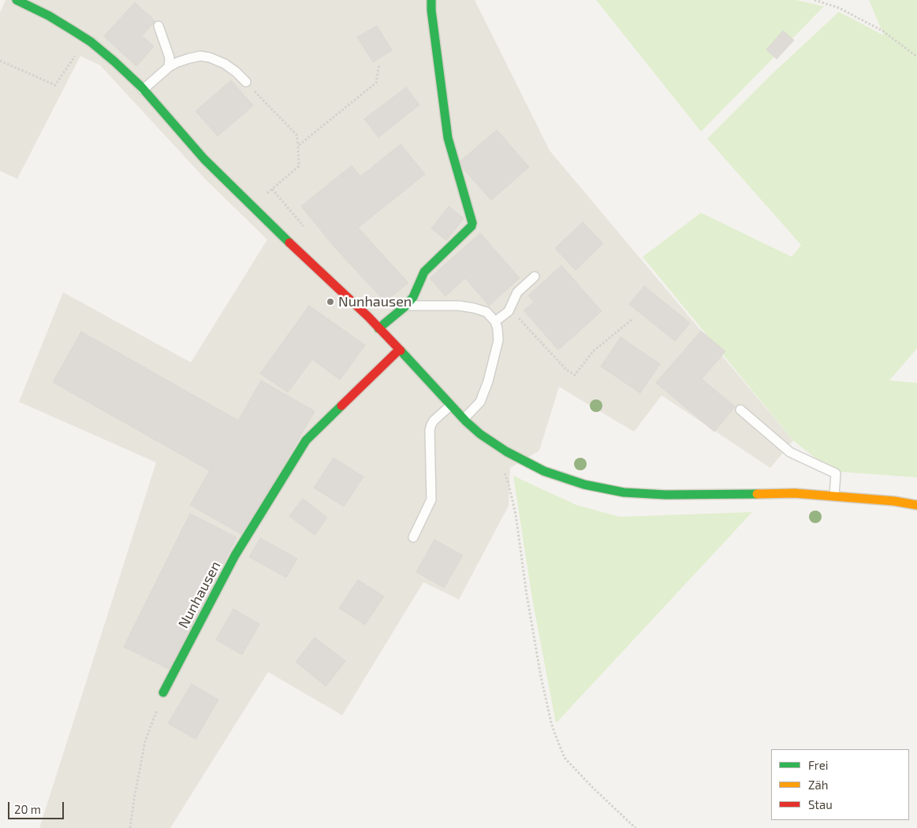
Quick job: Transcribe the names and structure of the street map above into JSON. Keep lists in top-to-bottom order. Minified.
{"streets":{"main road":["Nunhausen"]},"places":["Nunhausen"],"legend":["Frei","Zäh","Stau"],"scale_bar":"20 m"}
